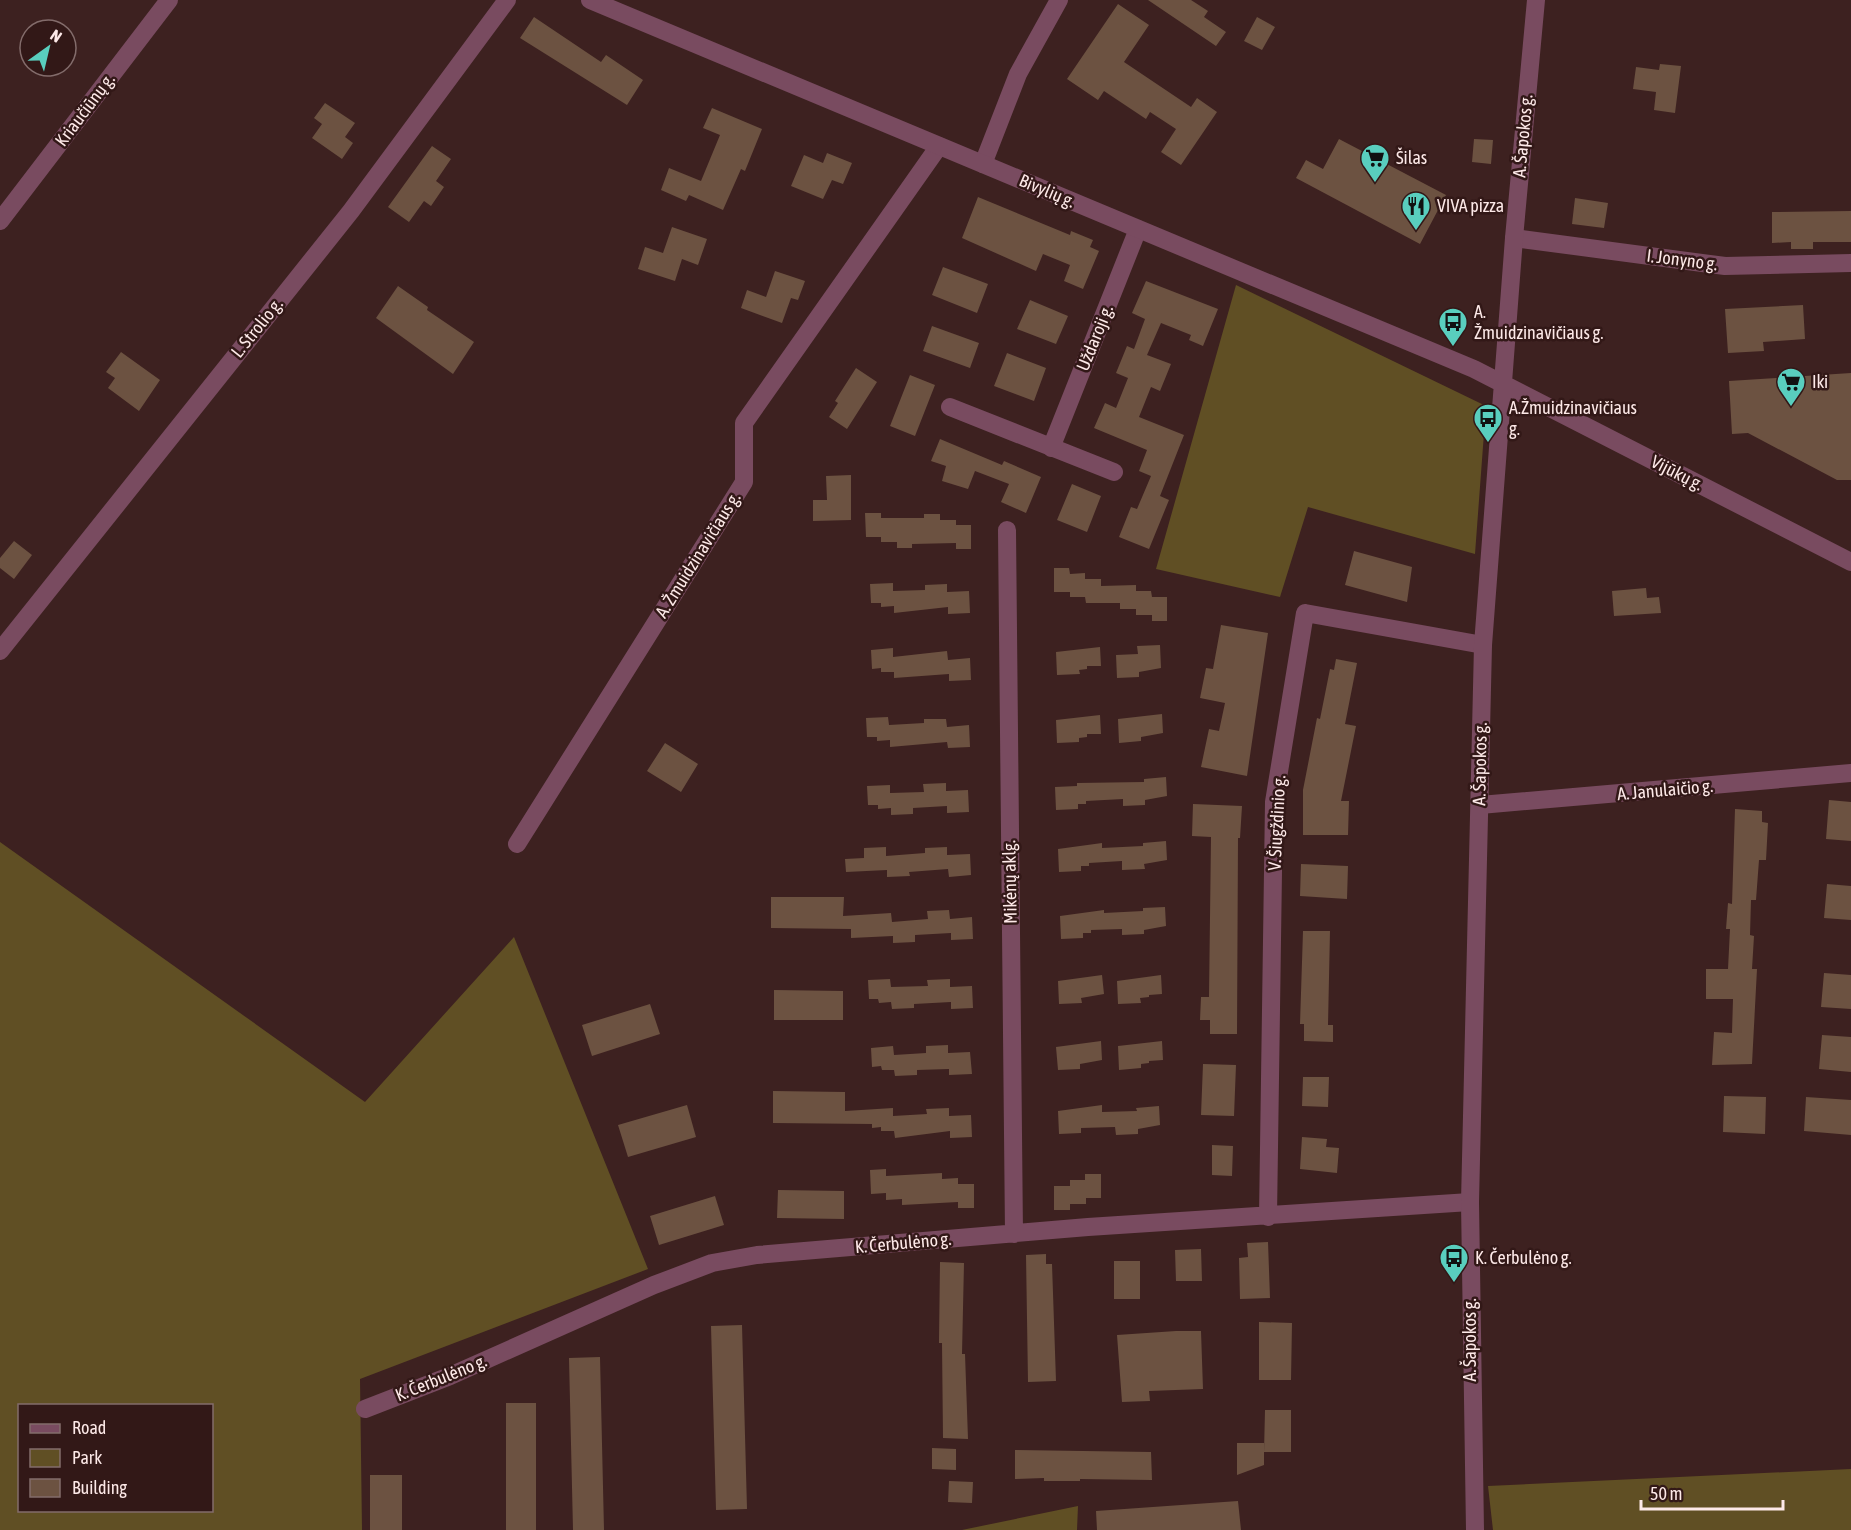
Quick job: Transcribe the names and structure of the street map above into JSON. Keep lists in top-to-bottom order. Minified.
{"streets":{"street":["Kriaučiūnų g.","A. Šapokos g.","Bivylių g.","I. Jonyno g.","L. Strolio g.","Uždaroji g.","Vijūkų g.","A. Žmuidzinavičiaus g.","A. Janulaičio g.","V. Šiugždinio g.","Mikėnų aklg.","K. Čerbulėno g."]},"crossings":[["A. Šapokos g.","Bivylių g."],["A. Šapokos g.","I. Jonyno g."],["A. Šapokos g.","Vijūkų g."],["A. Šapokos g.","A. Janulaičio g."],["A. Šapokos g.","V. Šiugždinio g."],["A. Šapokos g.","K. Čerbulėno g."],["Bivylių g.","Uždaroji g."],["Bivylių g.","Vijūkų g."],["Bivylių g.","A. Žmuidzinavičiaus g."],["V. Šiugždinio g.","K. Čerbulėno g."],["Mikėnų aklg.","K. Čerbulėno g."]],"places":{"supermarket":["Šilas","Iki"],"restaurant":["VIVA pizza"],"bus stop":["A. Žmuidzinavičiaus g.","A.Žmuidzinavičiaus g.","K. Čerbulėno g."]},"legend":["Road","Park","Building"],"scale_bar":"50 m","north":"top right"}
